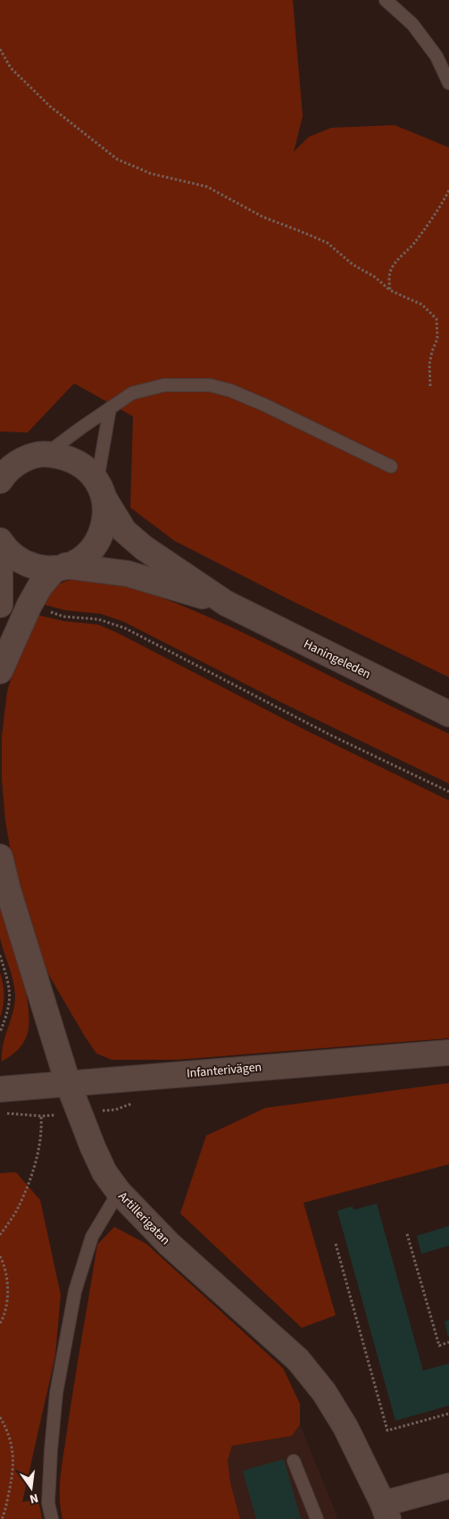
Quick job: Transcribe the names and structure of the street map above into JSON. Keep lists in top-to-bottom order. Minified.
{"streets":{"street":["Haningeleden","Infanterivägen","Artillerigatan"]},"crossings":[["Infanterivägen","Artillerigatan"]],"north":"bottom"}
